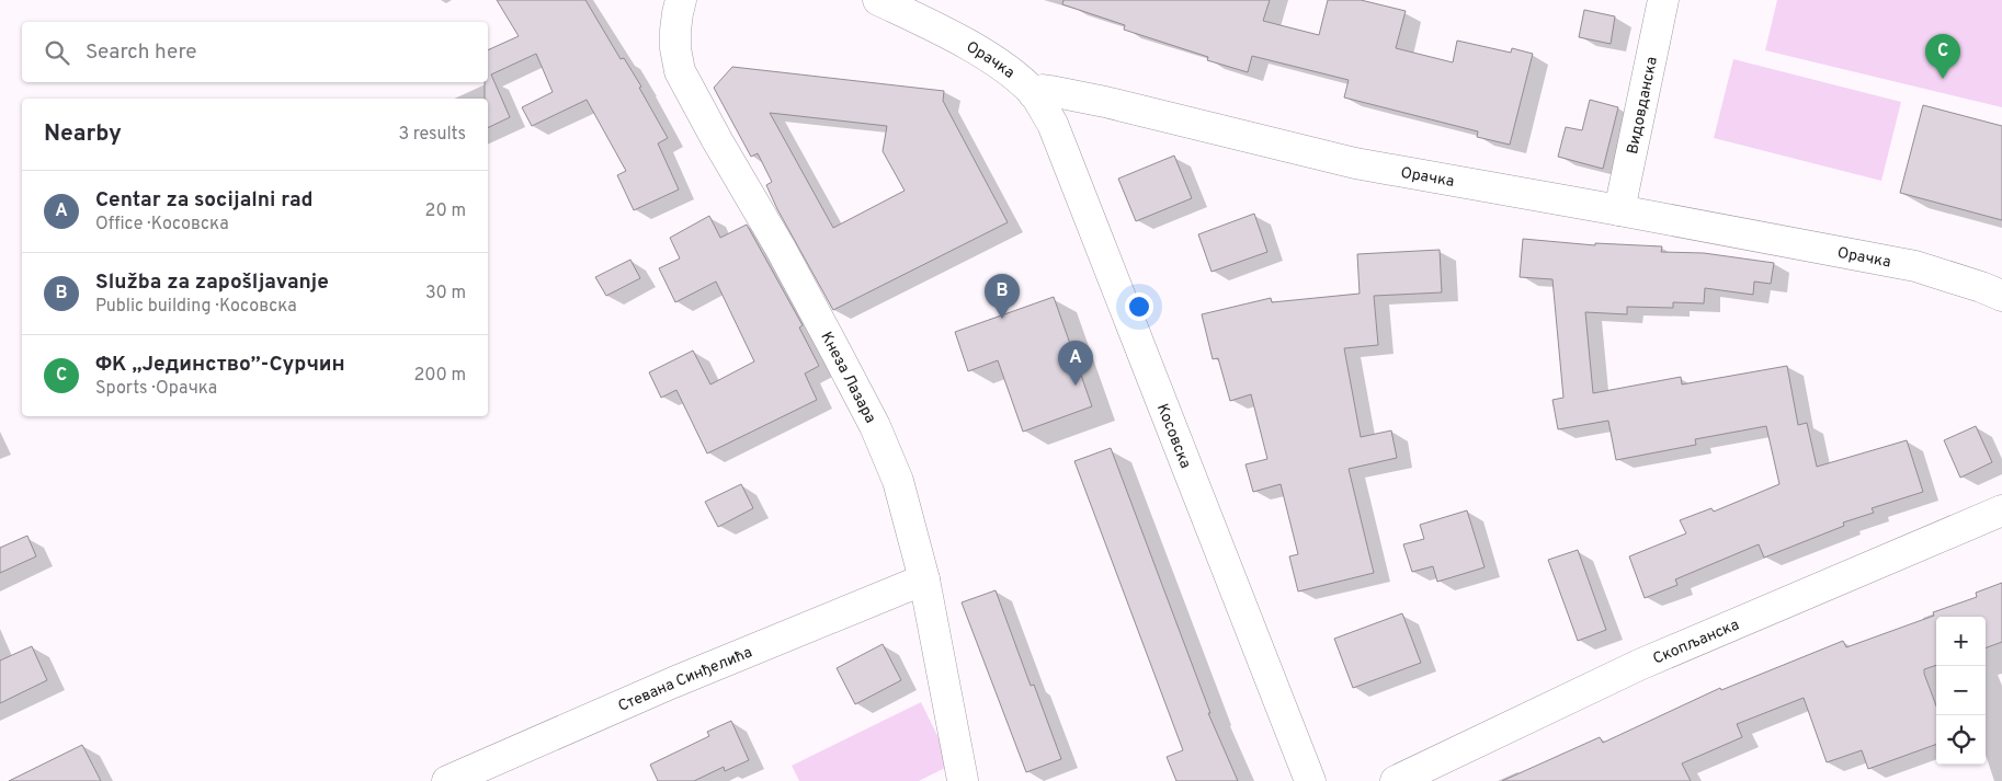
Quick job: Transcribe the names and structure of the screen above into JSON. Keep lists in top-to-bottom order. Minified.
{"streets":{"street":["Орачка","Видовданска","Кнеза Лазара","Косовска","Скопљанска","Стевана Синђелића"]},"crossings":[["Орачка","Видовданска"],["Орачка","Косовска"],["Кнеза Лазара","Стевана Синђелића"]],"page":{"search":"Search here","pins":["C","B","A"],"heading":["Nearby","3 results"],"list":[{"mark":"A","name":"Centar za socijalni rad","note":"Office · Косовска","value":"20 m"},{"mark":"B","name":"Služba za zapošljavanje","note":"Public building · Косовска","value":"30 m"},{"mark":"C","name":"ФК „Јединство”-Сурчин","note":"Sports · Орачка","value":"200 m"}],"map_buttons":["+","−"]}}
